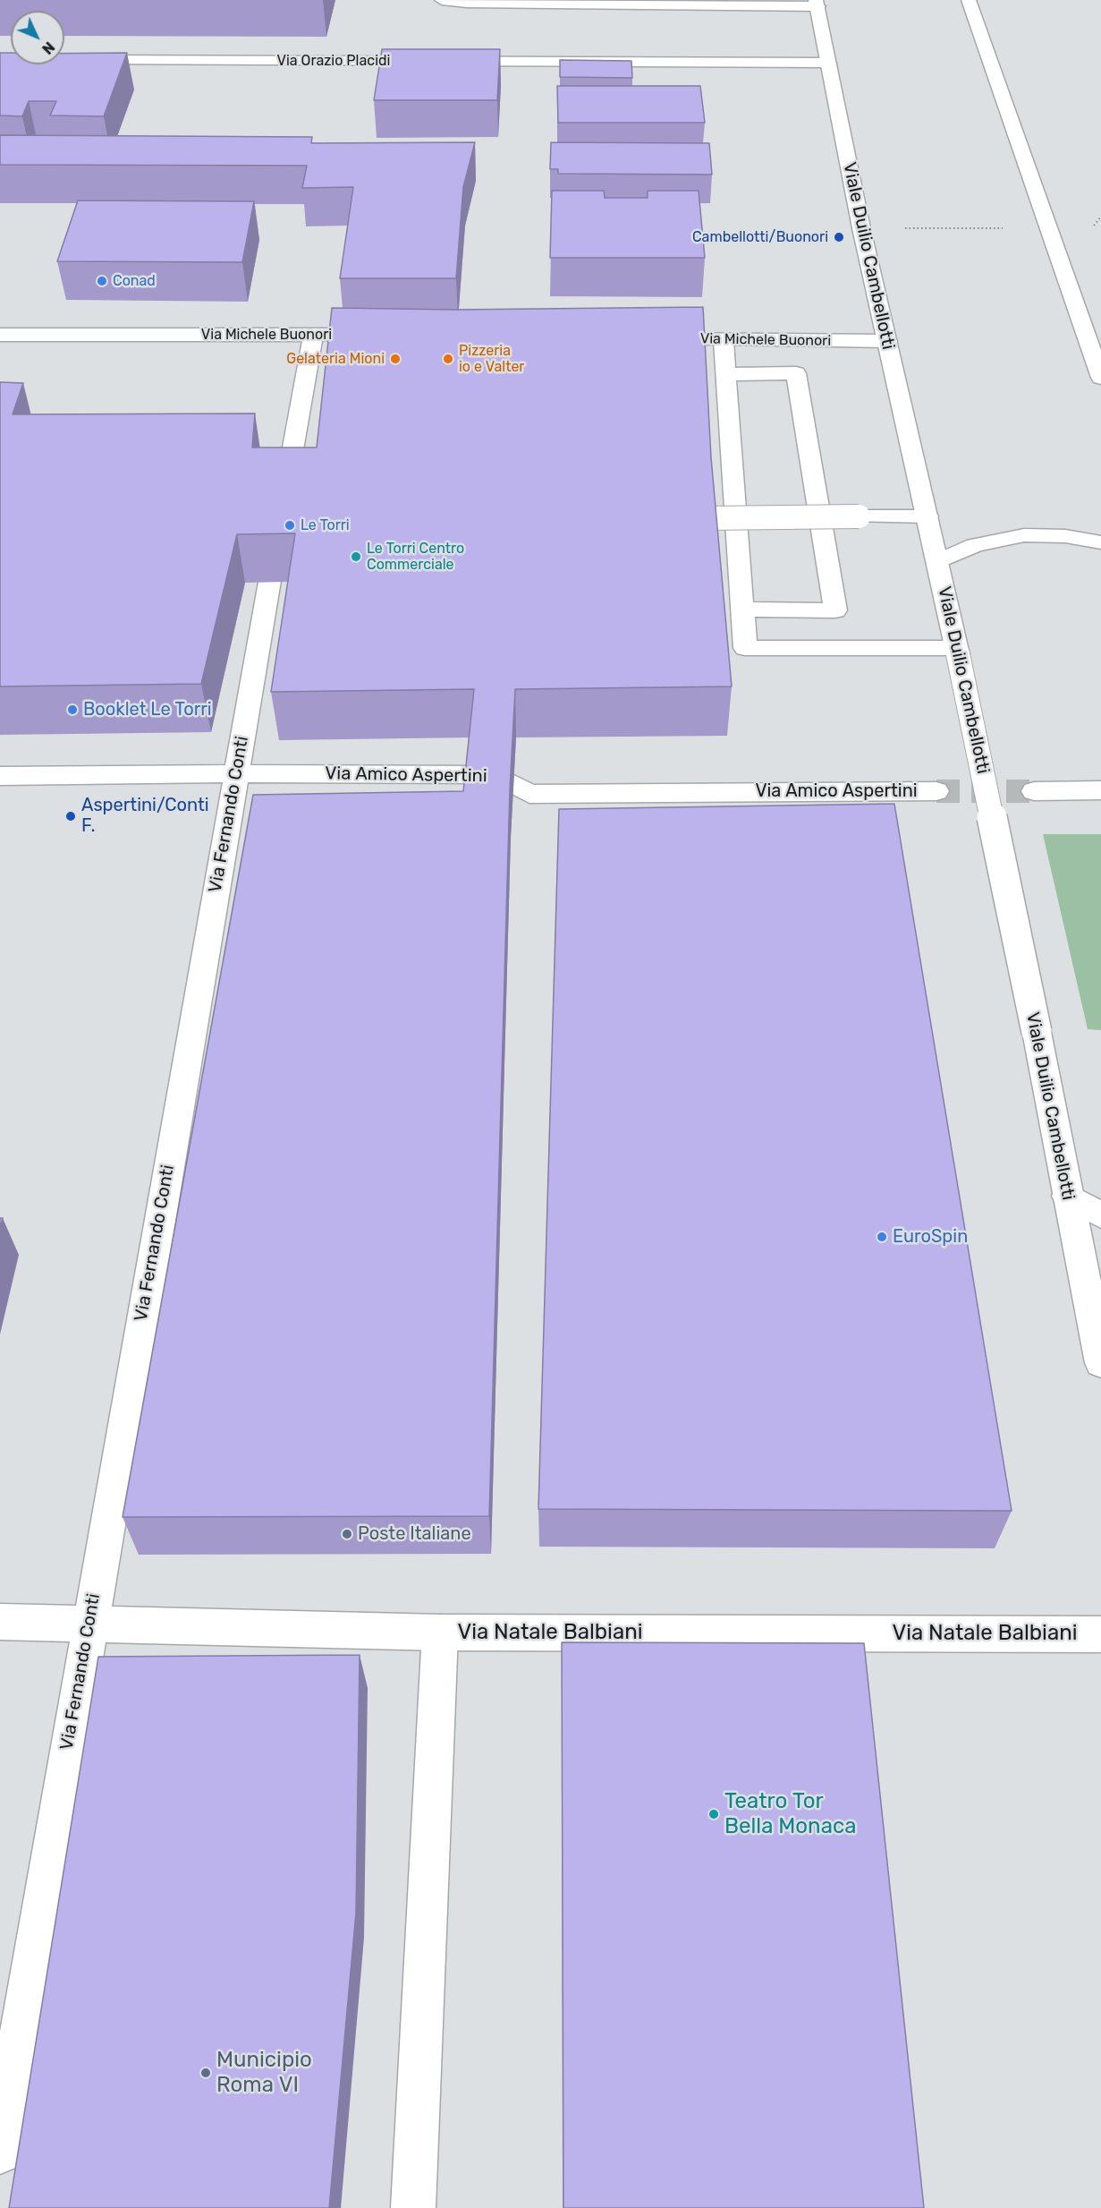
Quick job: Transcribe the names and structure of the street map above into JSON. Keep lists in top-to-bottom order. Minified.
{"streets":{"street":["Via Orazio Placidi","Viale Duilio Cambellotti","Via Michele Buonori","Via Amico Aspertini","Via Fernando Conti","Via Natale Balbiani"]},"crossings":[["Via Orazio Placidi","Viale Duilio Cambellotti"],["Viale Duilio Cambellotti","Via Michele Buonori"],["Via Michele Buonori","Via Fernando Conti"],["Via Amico Aspertini","Via Fernando Conti"],["Via Fernando Conti","Via Natale Balbiani"]],"places":["Cambellotti/Buonori","Conad","Gelateria Mioni","Pizzeria io e Valter","Le Torri","Le Torri Centro Commerciale","Booklet Le Torri","Aspertini/Conti F.","EuroSpin","Poste Italiane","Teatro Tor Bella Monaca","Municipio Roma VI"],"north":"bottom right"}
